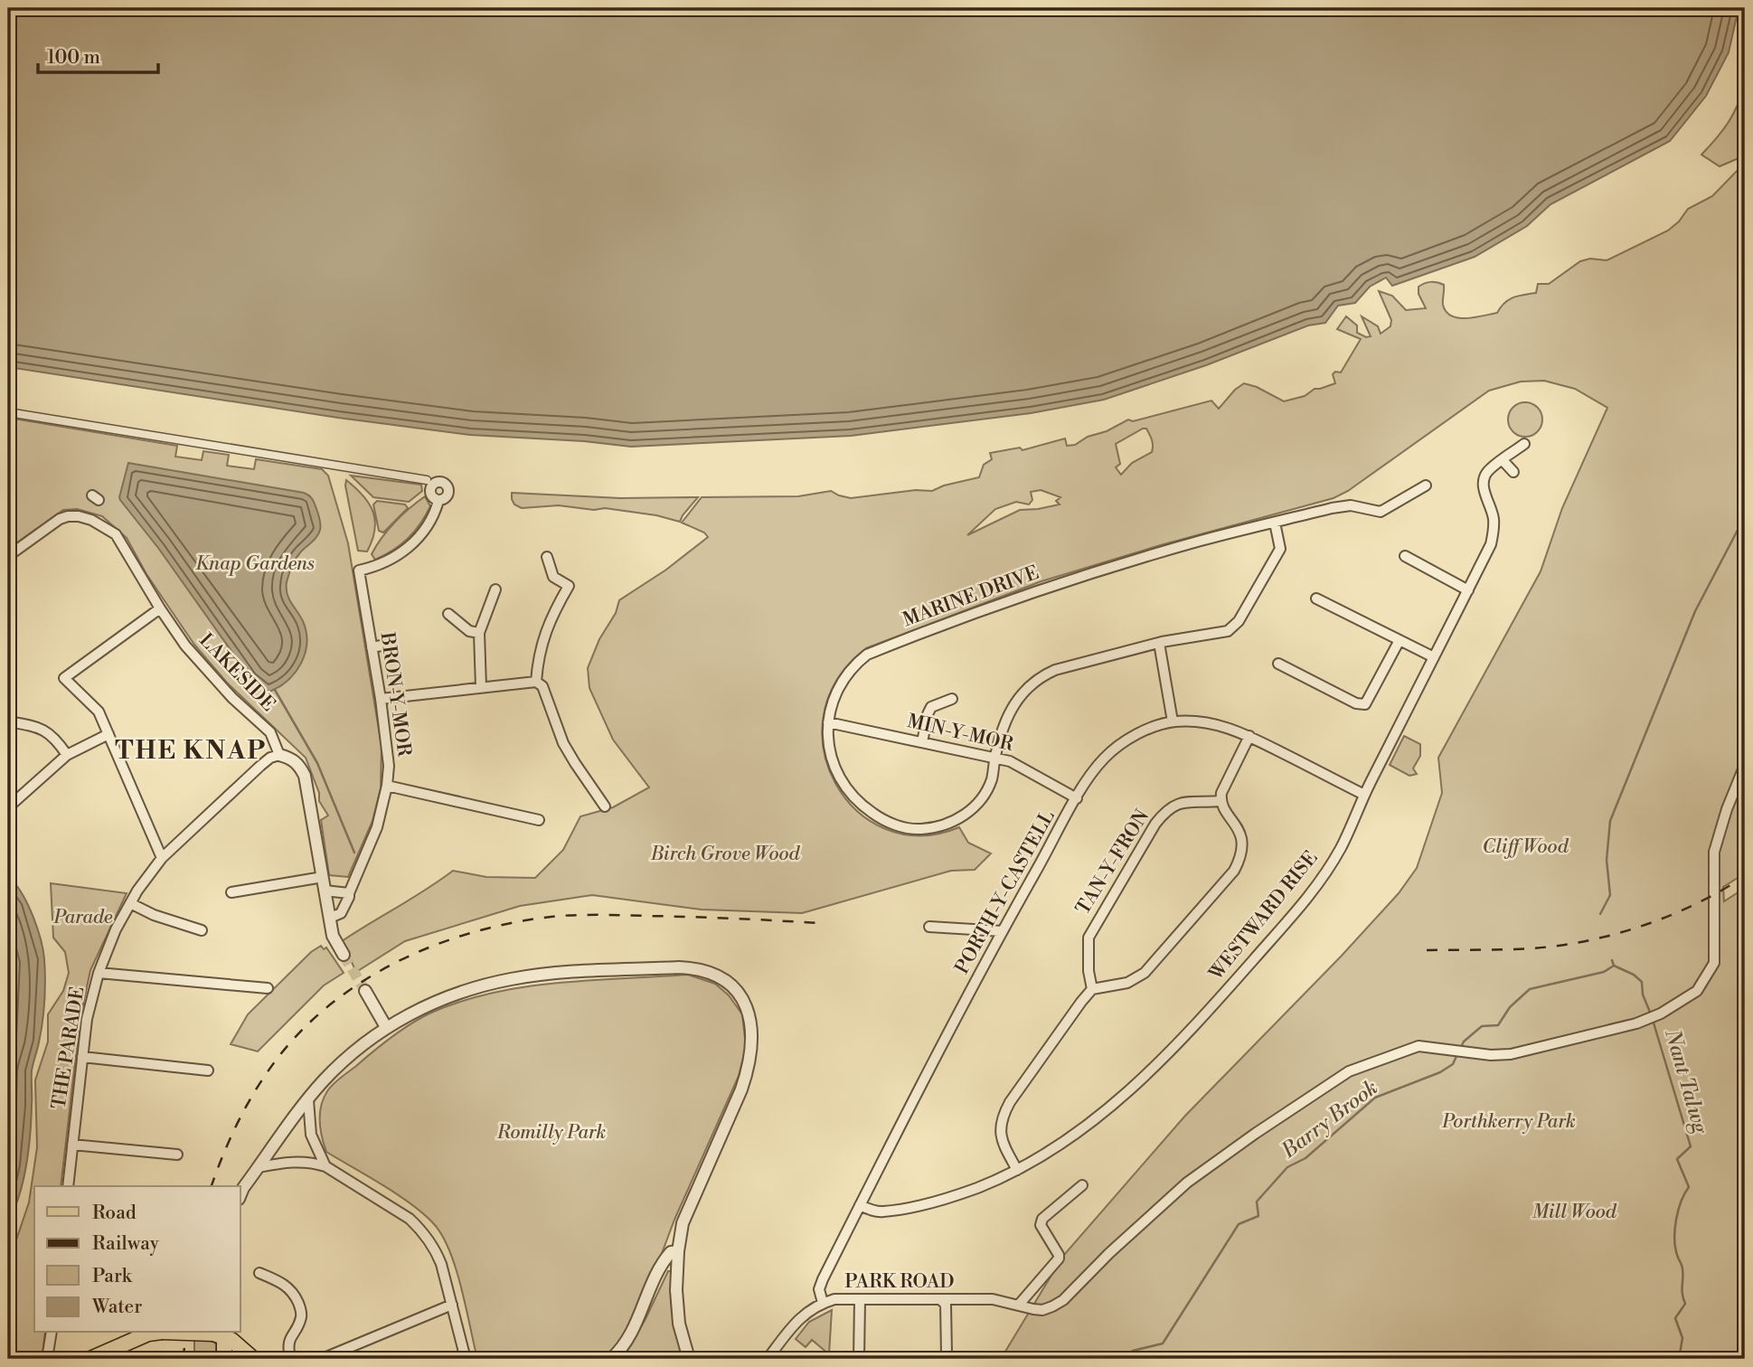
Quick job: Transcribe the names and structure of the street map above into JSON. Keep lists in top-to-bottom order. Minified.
{"streets":{"street":["MARINE DRIVE","LAKESIDE","BRON-Y-MOR","MIN-Y-MOR","TAN-Y-FRON","PORTH-Y-CASTELL","WESTWARD RISE","THE PARADE","PARK ROAD"]},"crossings":[["MARINE DRIVE","MIN-Y-MOR"],["LAKESIDE","BRON-Y-MOR"],["LAKESIDE","THE PARADE"],["MIN-Y-MOR","PORTH-Y-CASTELL"],["PORTH-Y-CASTELL","WESTWARD RISE"],["PORTH-Y-CASTELL","PARK ROAD"]],"districts":["THE KNAP"],"water":["Nant Talwg","Barry Brook"],"parks":["Knap Gardens","Cliff Wood","Birch Grove Wood","Parade","Porthkerry Park","Romilly Park","Mill Wood"],"legend":["Road","Railway","Park","Water"],"scale_bar":"100 m"}
